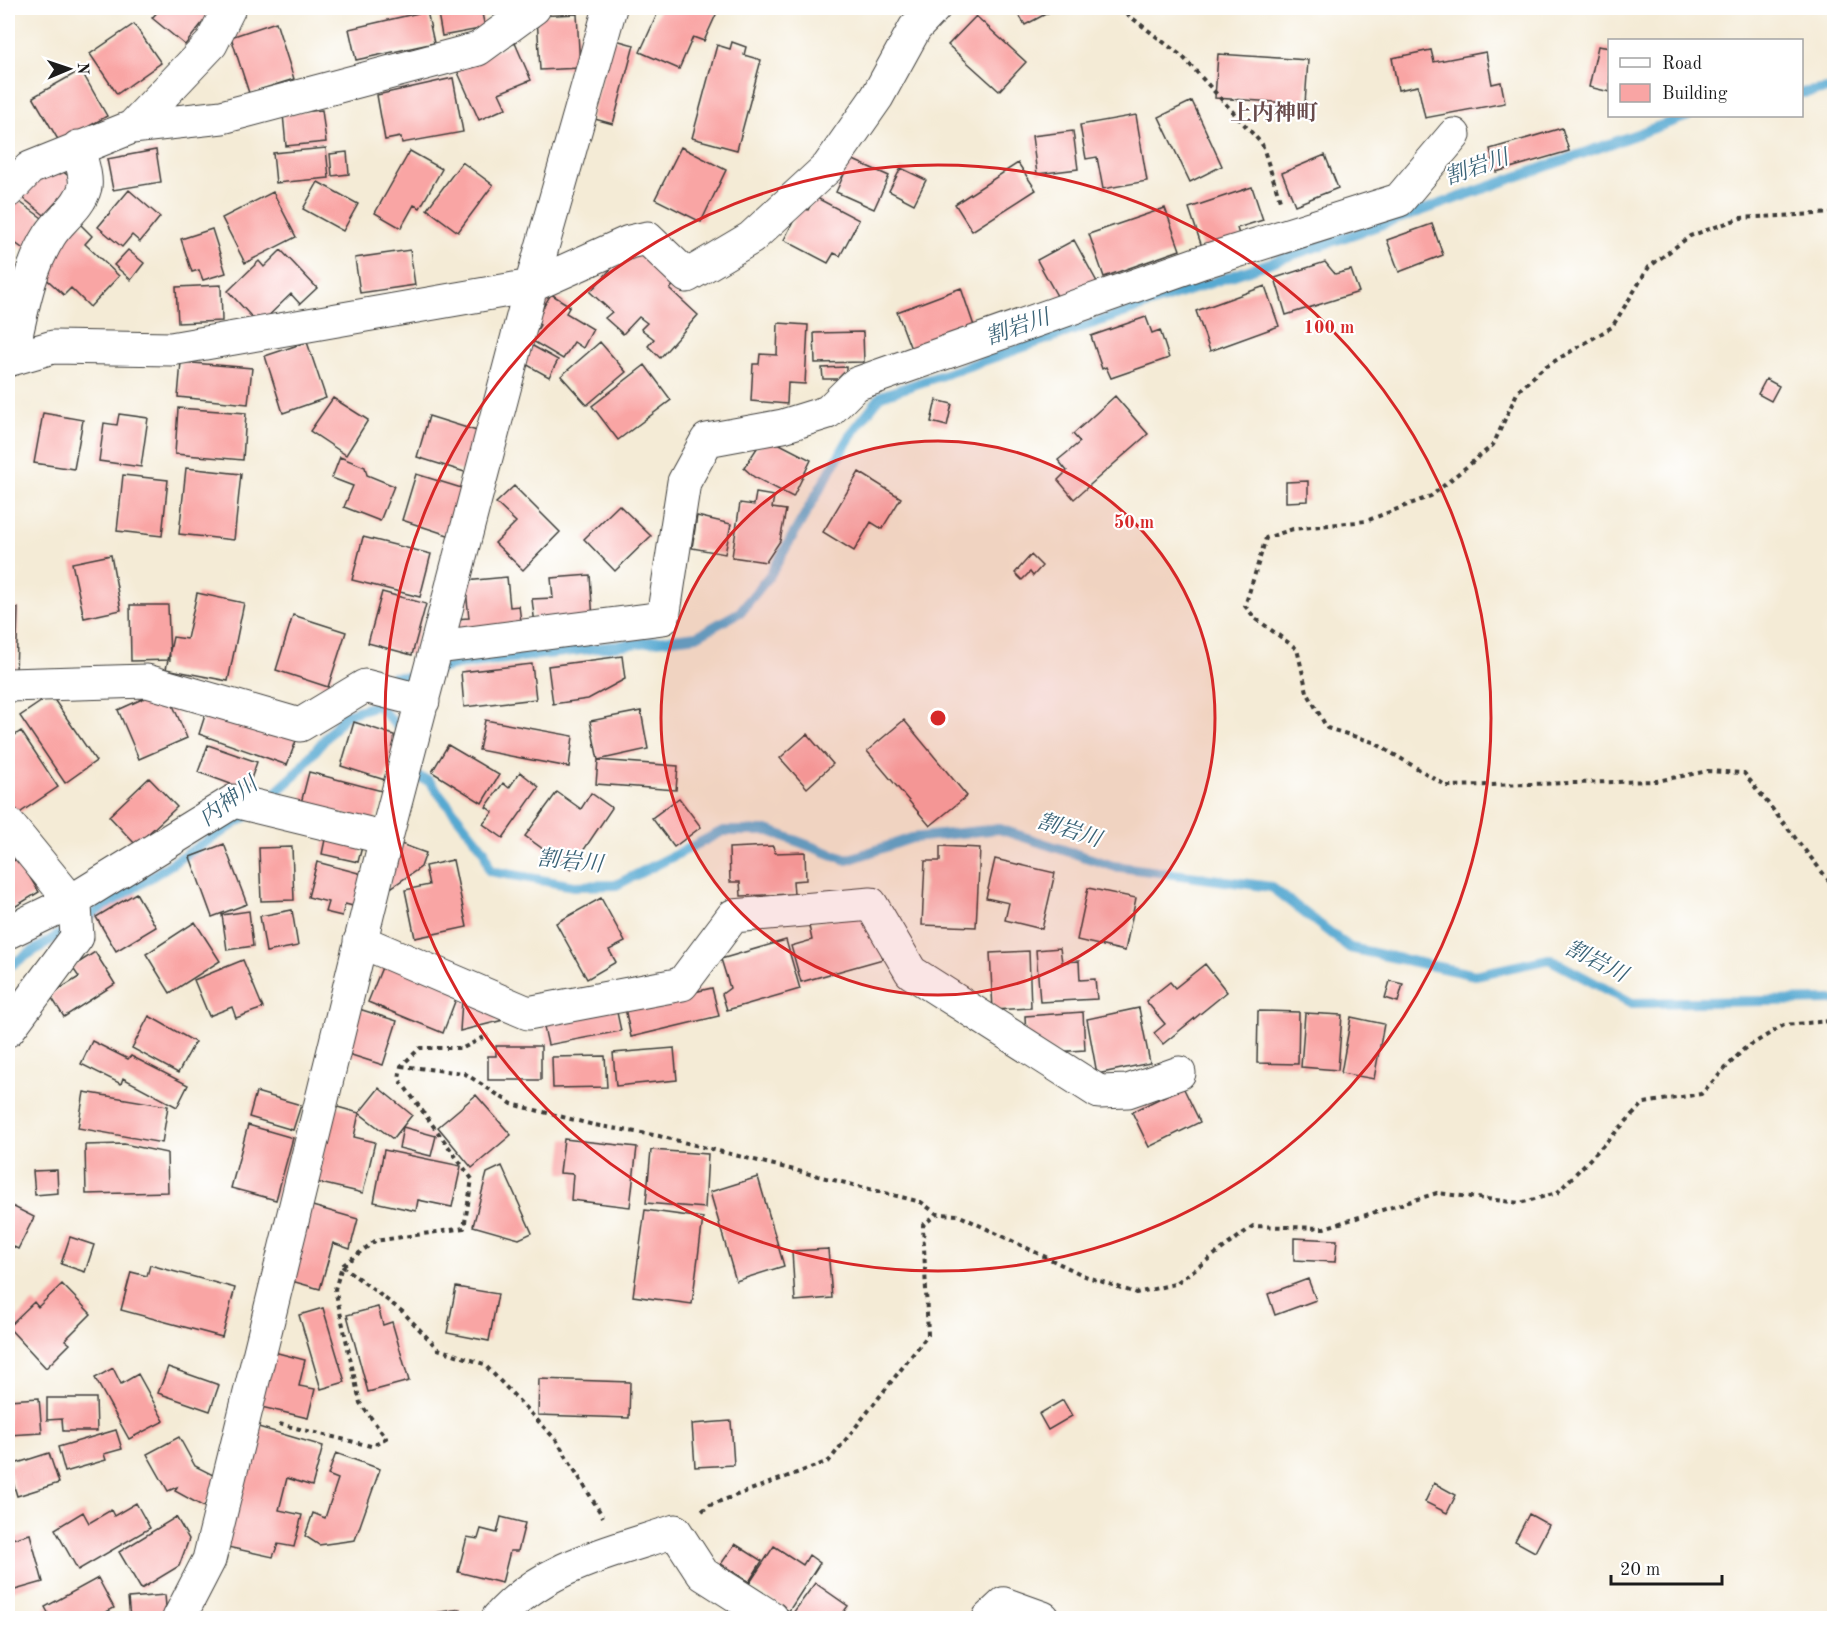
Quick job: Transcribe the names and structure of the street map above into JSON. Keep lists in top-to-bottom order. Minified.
{"districts":["上内神町"],"water":["割岩川","内神川"],"legend":["Road","Building"],"scale_bar":"20 m","north":"right","rings":["100 m","50 m"]}
